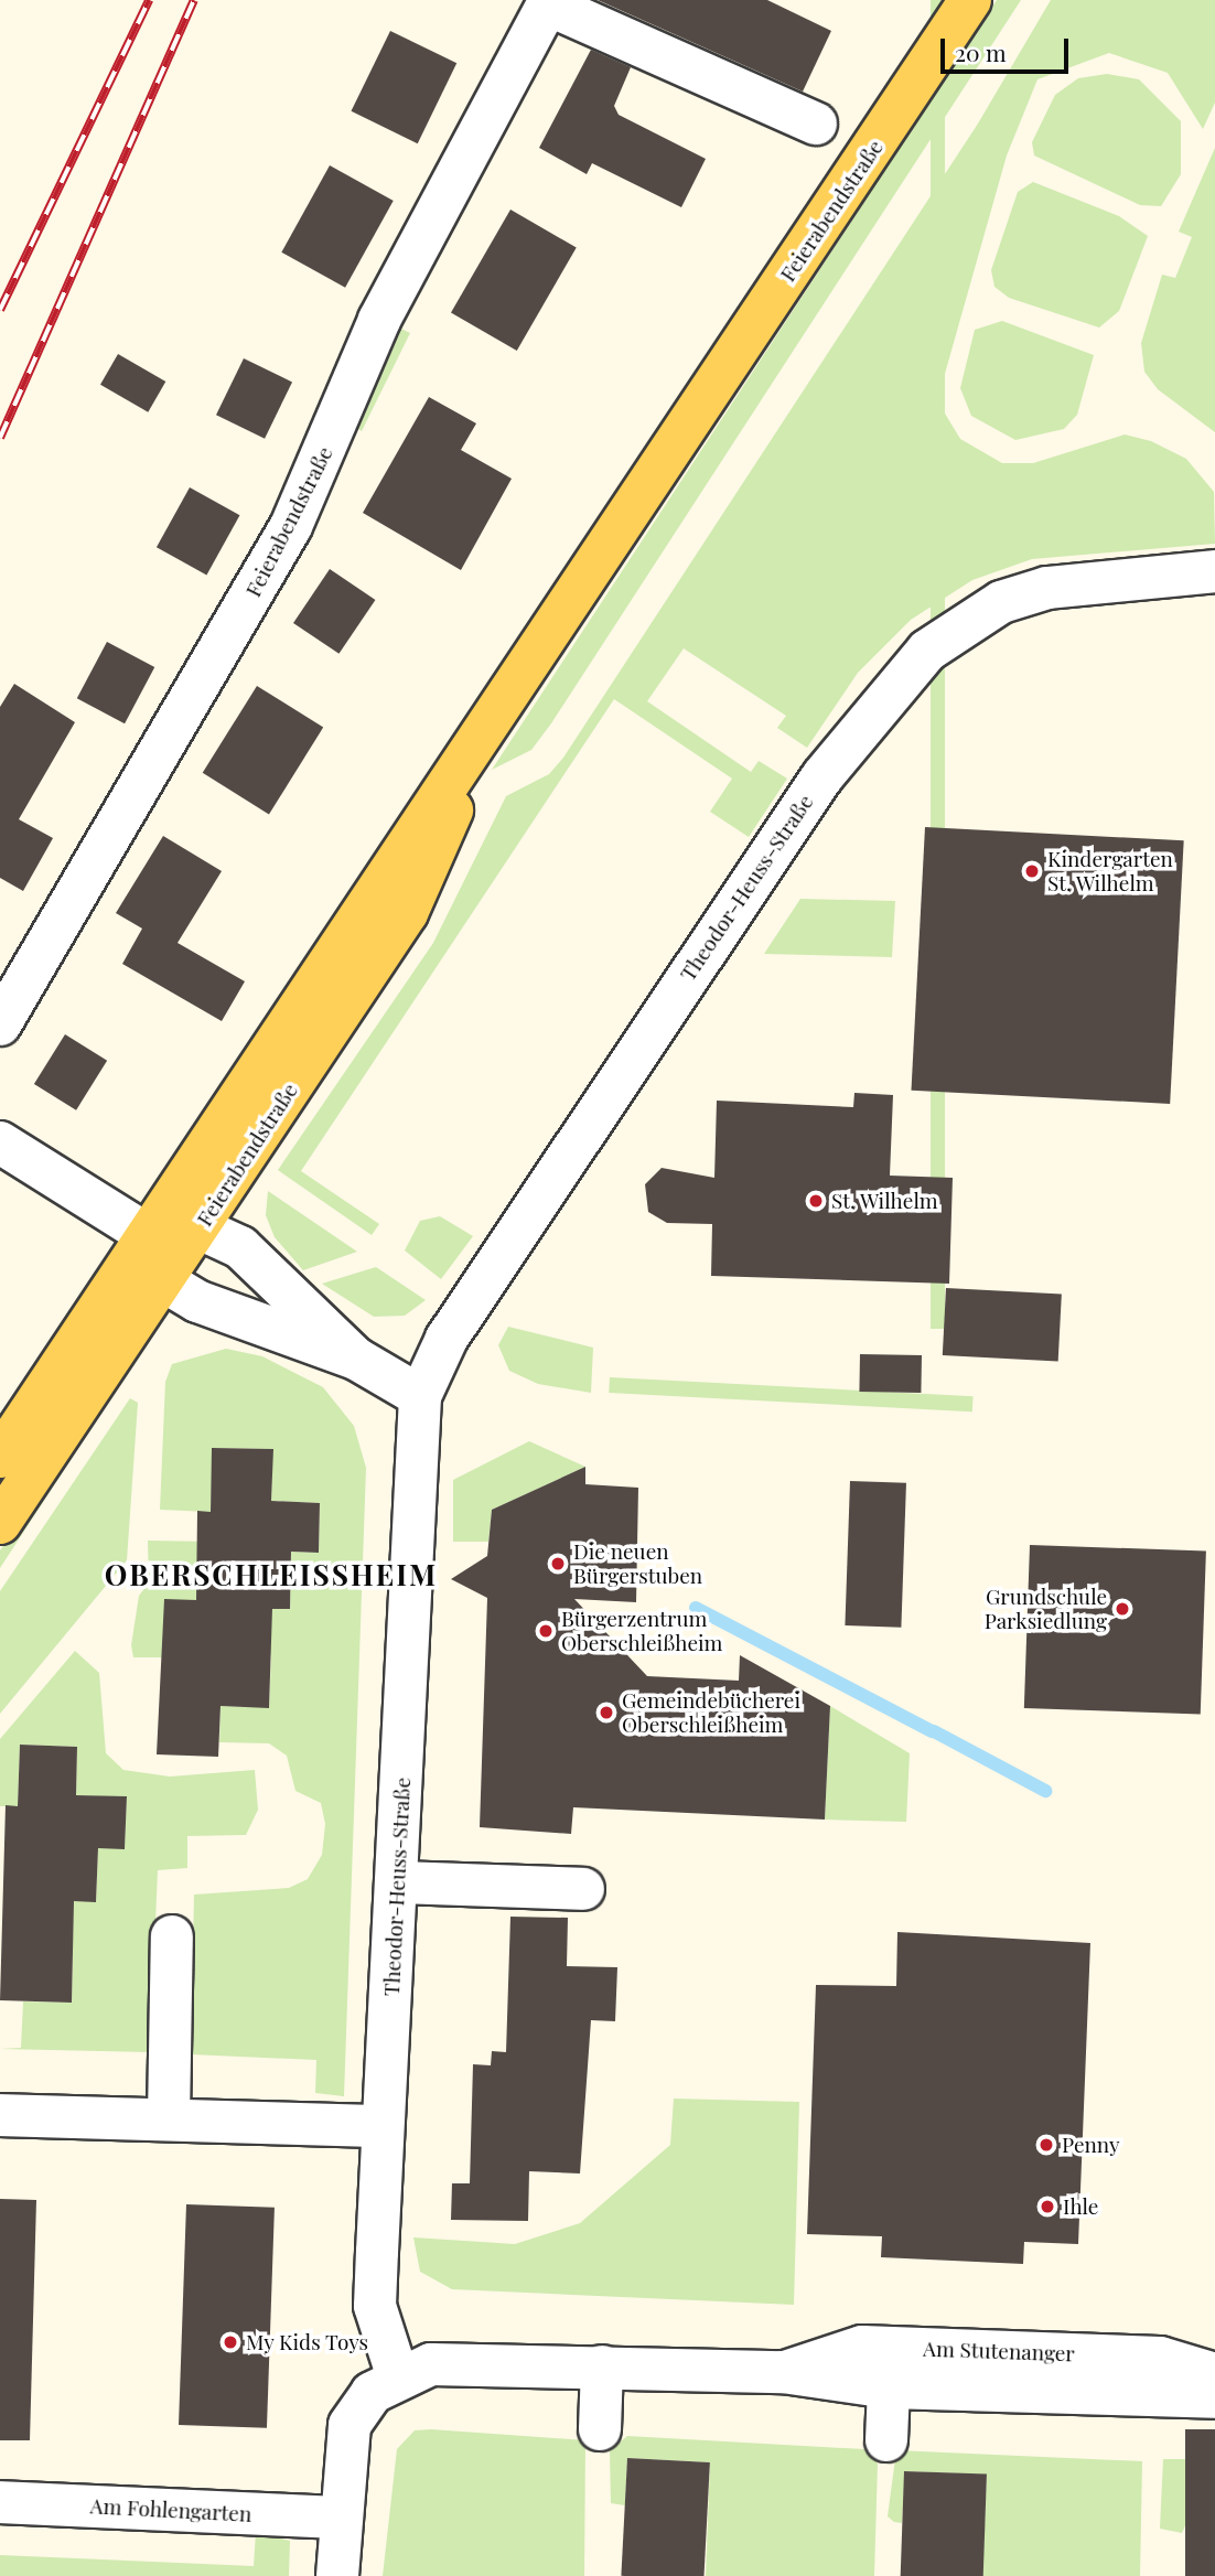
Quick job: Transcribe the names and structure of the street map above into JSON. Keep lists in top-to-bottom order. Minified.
{"streets":{"main road":["Feierabendstraße"],"street":["Theodor-Heuss-Straße","Am Stutenanger","Am Fohlengarten"]},"crossings":[["Theodor-Heuss-Straße","Am Stutenanger"]],"districts":["OBERSCHLEISSHEIM"],"places":["Kindergarten St. Wilhelm","St. Wilhelm","Die neuen Bürgerstuben","Grundschule Parksiedlung","Bürgerzentrum Oberschleißheim","Gemeindebücherei Oberschleißheim","Penny","Ihle","My Kids Toys"],"scale_bar":"20 m"}
